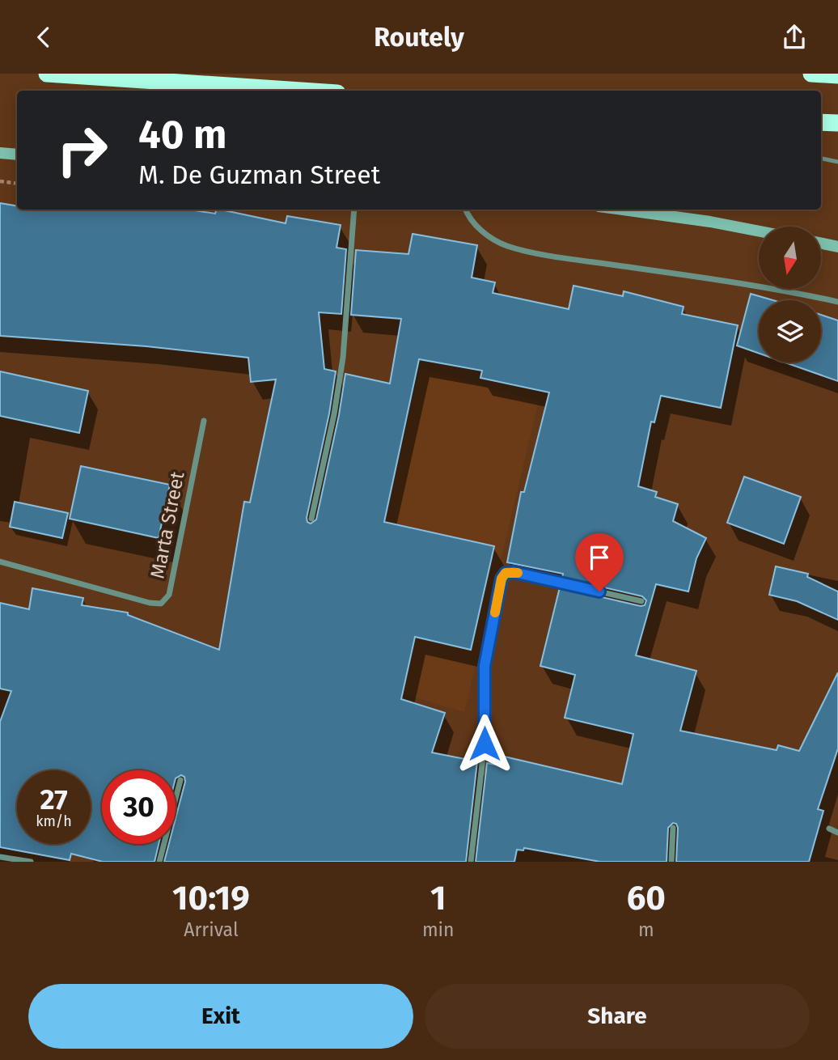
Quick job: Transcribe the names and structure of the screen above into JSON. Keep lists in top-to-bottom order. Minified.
{"streets":{"street":["Marta Street"]},"north":"bottom","page":{"header":"Routely","turn":["40 m","M. De Guzman Street"],"speed":"27 km/h","limit":"30","eta":["10:19","Arrival","1","min","60","m"],"buttons":["Exit","Share"]}}
